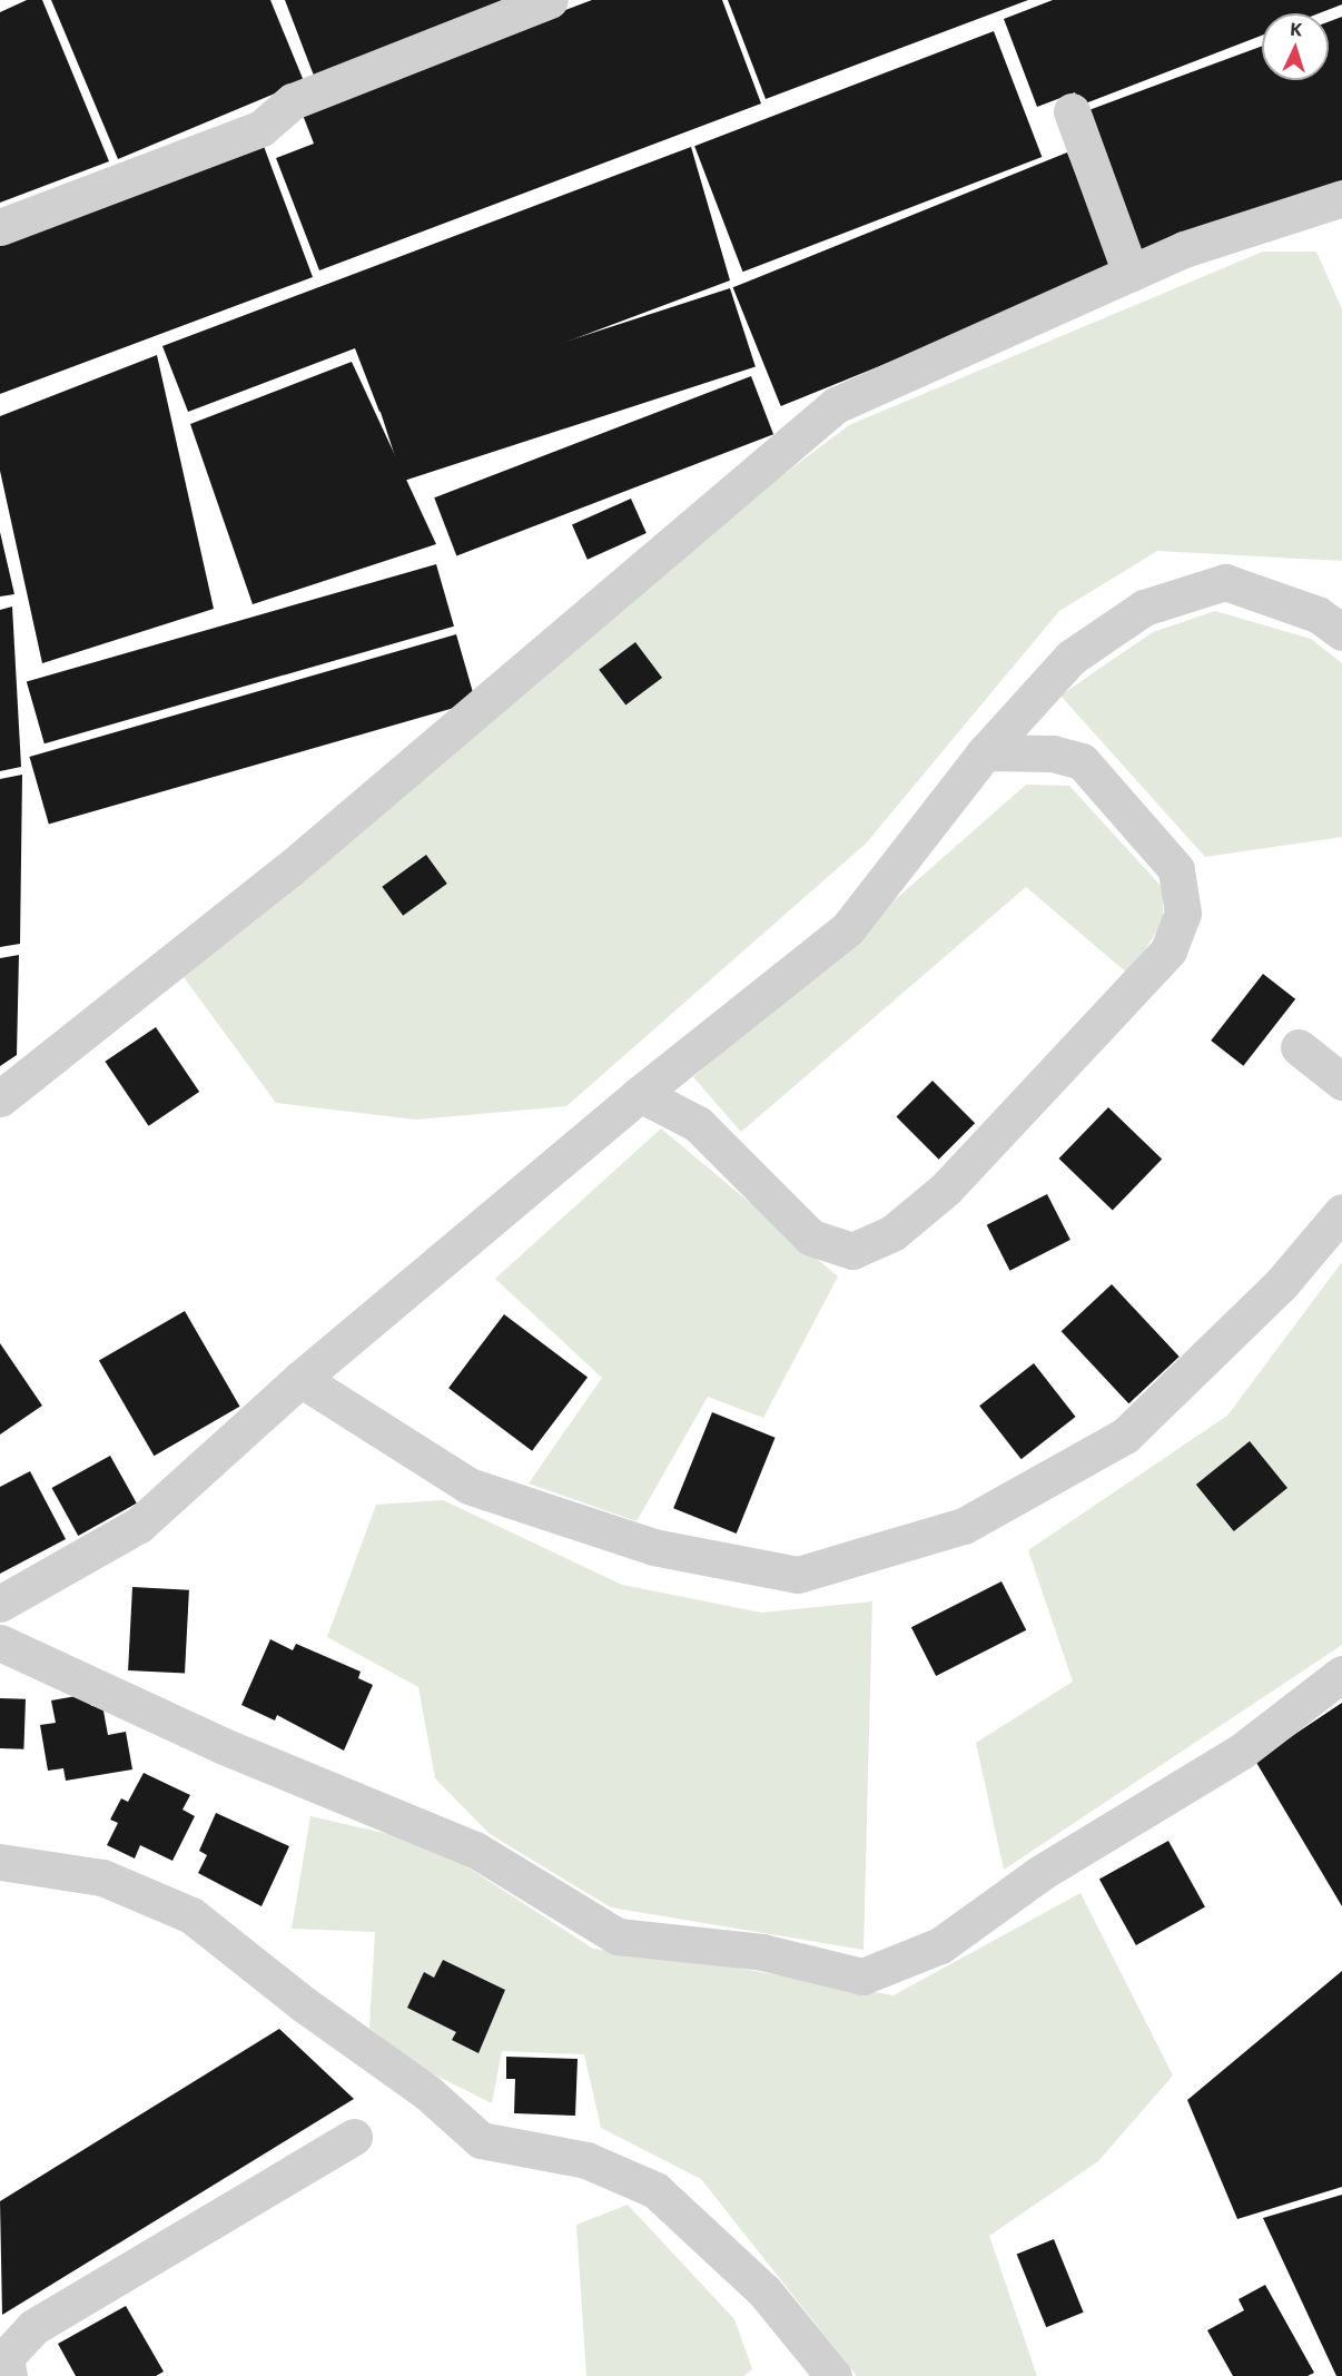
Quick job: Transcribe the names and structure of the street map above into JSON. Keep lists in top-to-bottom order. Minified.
{"north":"top"}
